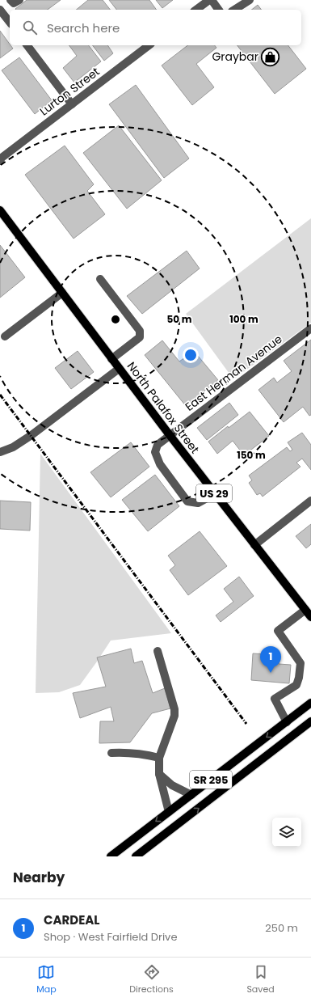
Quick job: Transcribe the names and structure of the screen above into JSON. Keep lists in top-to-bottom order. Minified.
{"streets":{"main road":["North Palafox Street","US 29","SR 295"],"street":["Lurton Street","East Herman Avenue"]},"crossings":[["East Herman Avenue","North Palafox Street"]],"places":{"shop":["Graybar"]},"page":{"search":"Search here","pins":"1","heading":"Nearby","list":[{"mark":"1","name":"CARDEAL","note":"Shop · West Fairfield Drive","value":"250 m"}],"nav":["Map","Directions","Saved"]},"rings":["50 m","100 m","150 m"]}
